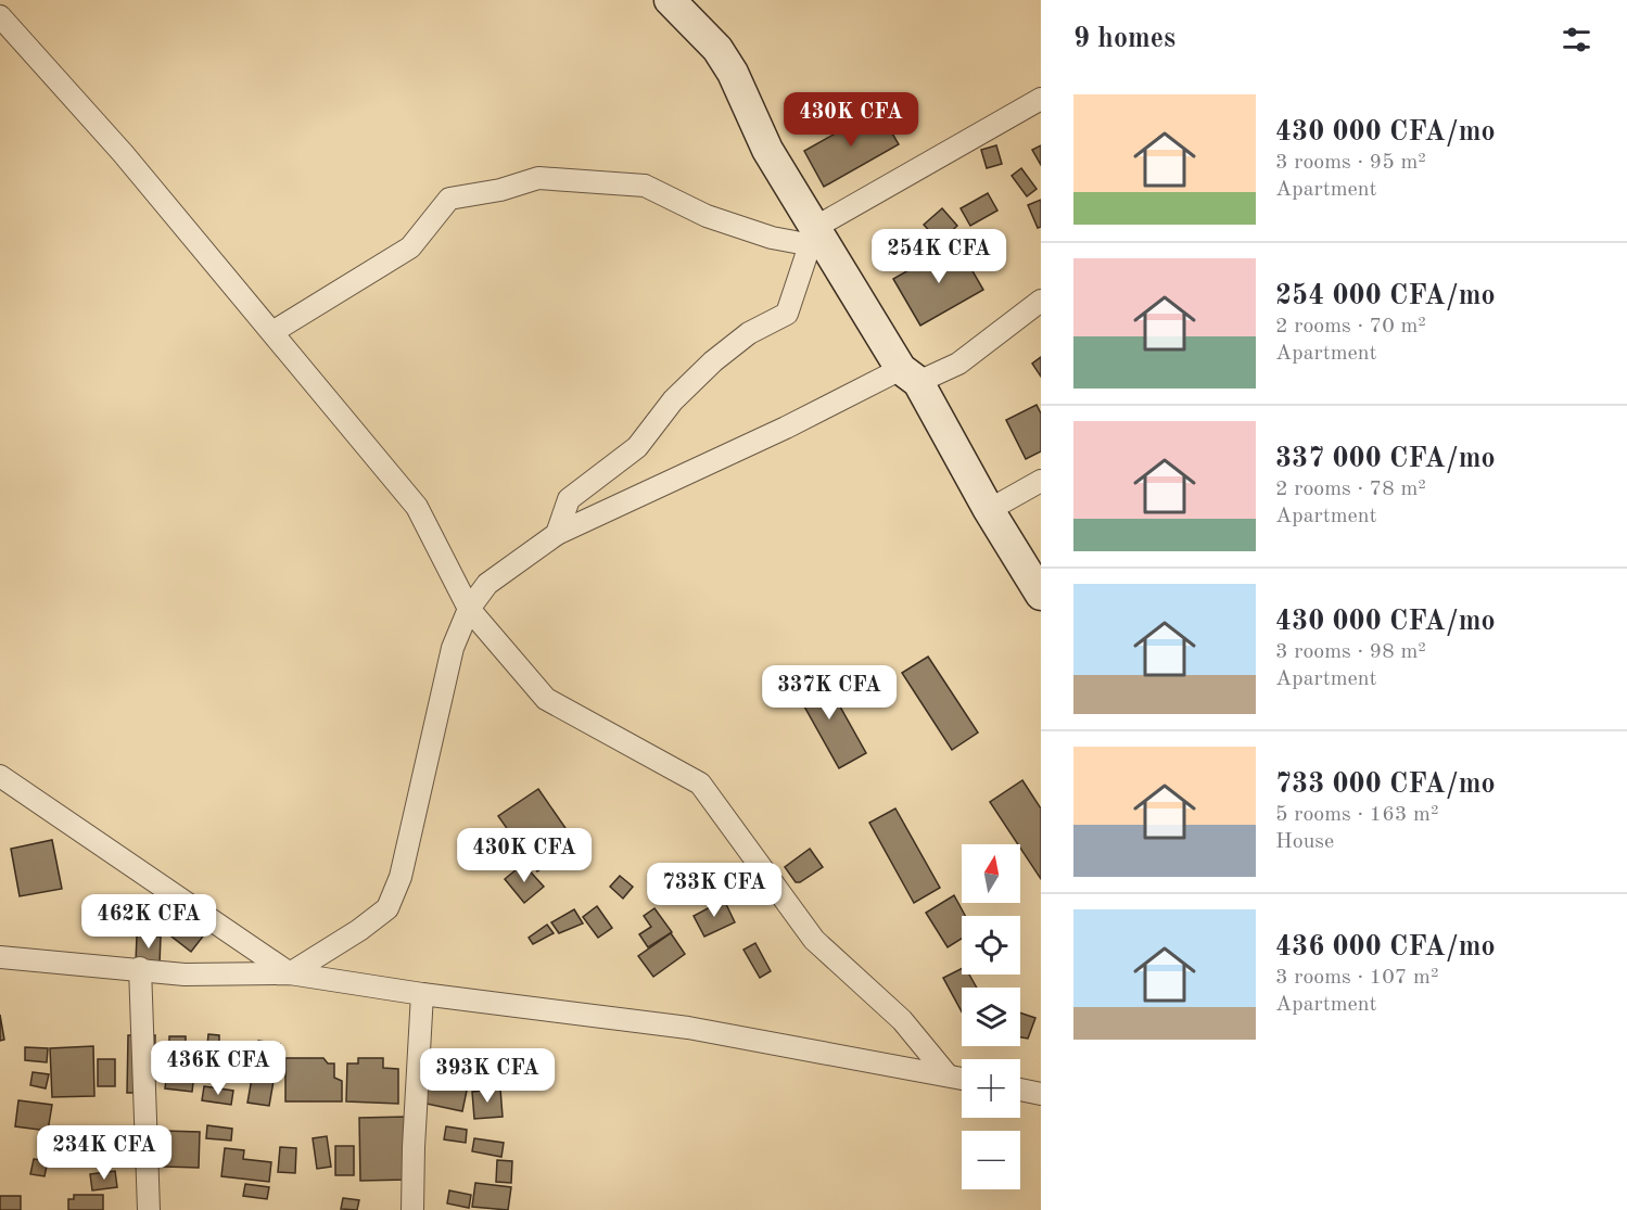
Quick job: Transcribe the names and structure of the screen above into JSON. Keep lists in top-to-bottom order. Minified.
{"north":"top","page":{"heading":"9 homes","list":[{"name":"430 000 CFA/mo","note":"3 rooms · 95 m² · Apartment"},{"name":"254 000 CFA/mo","note":"2 rooms · 70 m² · Apartment"},{"name":"337 000 CFA/mo","note":"2 rooms · 78 m² · Apartment"},{"name":"430 000 CFA/mo","note":"3 rooms · 98 m² · Apartment"},{"name":"733 000 CFA/mo","note":"5 rooms · 163 m² · House"},{"name":"436 000 CFA/mo","note":"3 rooms · 107 m² · Apartment"}],"price":["430K CFA","254K CFA","337K CFA","430K CFA","733K CFA","462K CFA","436K CFA","393K CFA","234K CFA"],"map_buttons":["+","−"]}}
